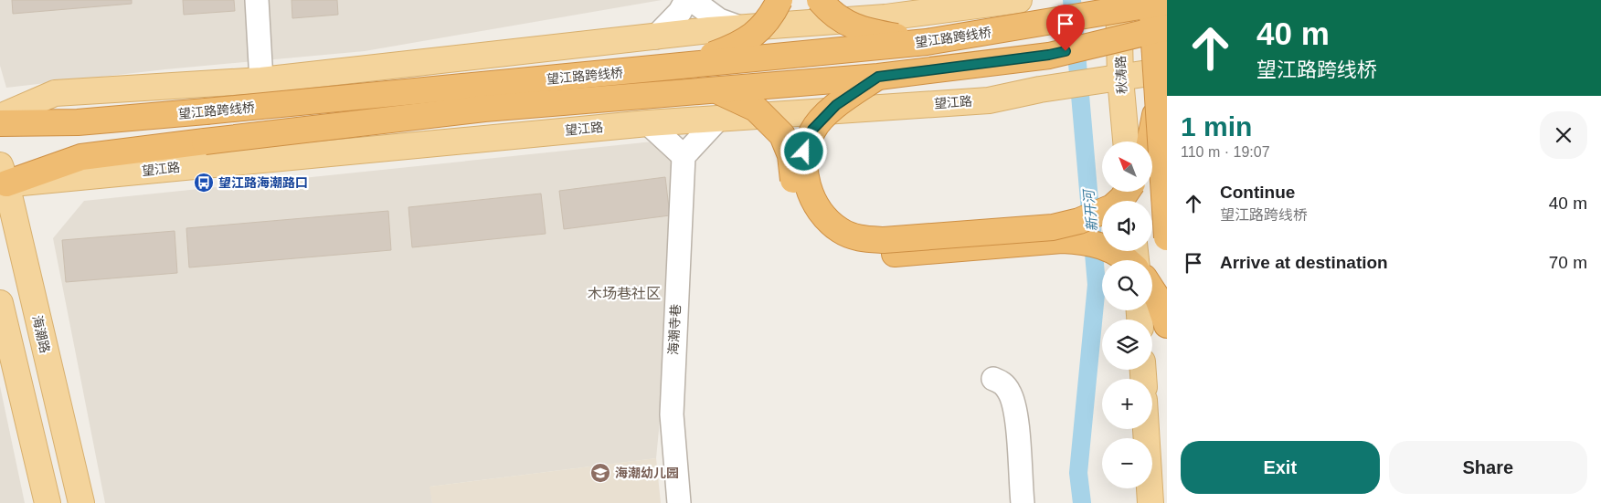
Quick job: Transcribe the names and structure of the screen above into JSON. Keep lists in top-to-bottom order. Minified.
{"streets":{"highway":["望江路跨线桥"],"main road":["秋涛路","望江路","海潮路"],"street":["海潮寺巷"]},"crossings":[["望江路跨线桥","望江路"],["望江路跨线桥","海潮路"],["秋涛路","望江路"],["望江路","海潮路"]],"districts":["木场巷社区"],"water":["新开河"],"places":{"bus stop":["望江路海潮路口"],"school or university":["海潮幼儿园"]},"north":"top left","page":{"turn":["40 m","望江路跨线桥"],"heading":["1 min","110 m · 19:07"],"map_buttons":["+","−"],"list":[{"name":"Continue","note":"望江路跨线桥","value":"40 m"},{"name":"Arrive at destination","value":"70 m"}],"buttons":["Exit","Share"]}}
